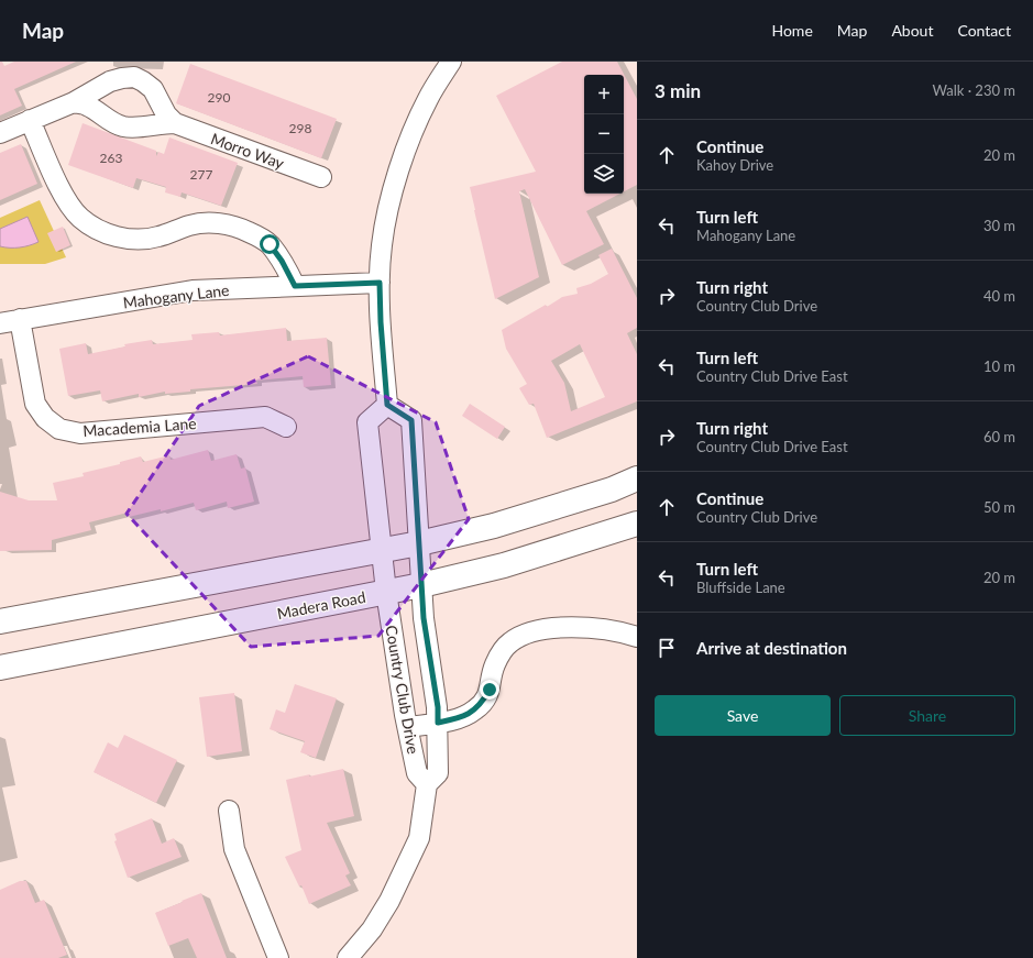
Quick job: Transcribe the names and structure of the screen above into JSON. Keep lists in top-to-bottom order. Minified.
{"streets":{"main road":["Madera Road"],"street":["Morro Way","Mahogany Lane","Macademia Lane","Country Club Drive"]},"crossings":[["Mahogany Lane","Macademia Lane"],["Madera Road","Country Club Drive"]],"house_numbers":["290","298","263","277"],"page":{"header":"Map","nav":["Home","Map","About","Contact"],"heading":["3 min","Walk · 230 m"],"map_buttons":["+","−"],"list":[["Continue","Kahoy Drive","20 m"],["Turn left","Mahogany Lane","30 m"],["Turn right","Country Club Drive","40 m"],["Turn left","Country Club Drive East","10 m"],["Turn right","Country Club Drive East","60 m"],["Continue","Country Club Drive","50 m"],["Turn left","Bluffside Lane","20 m"],"Arrive at destination"],"buttons":["Save","Share"]}}
